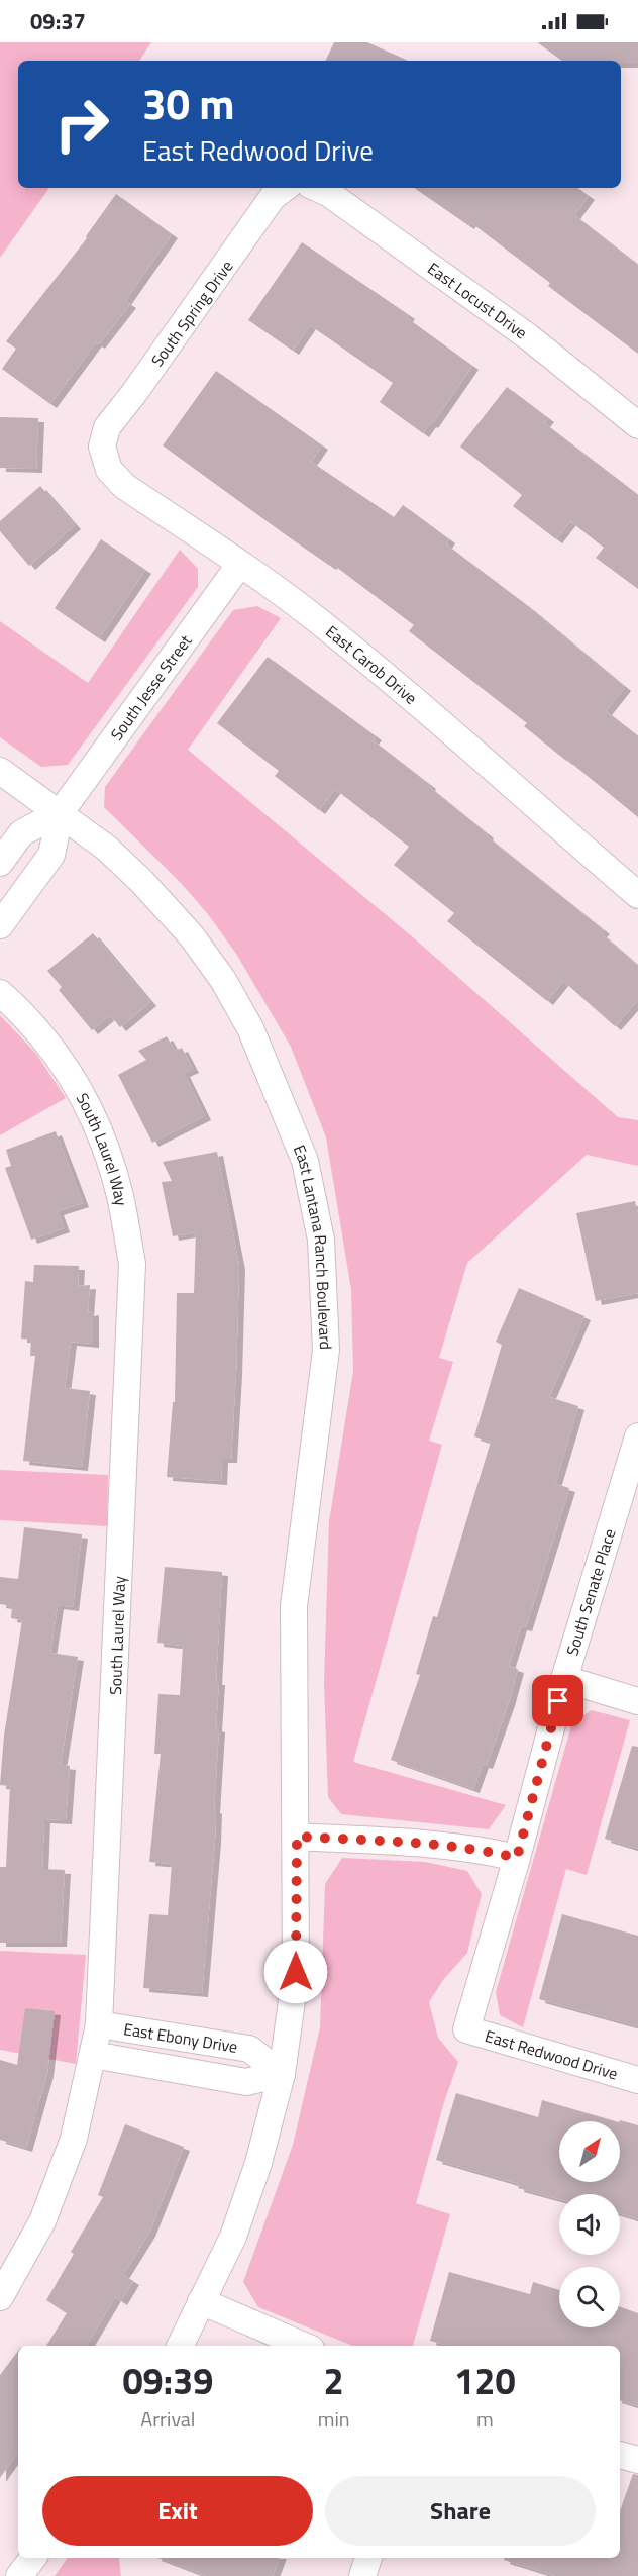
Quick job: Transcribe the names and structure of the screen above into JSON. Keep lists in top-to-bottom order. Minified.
{"streets":{"street":["East Locust Drive","South Spring Drive","East Carob Drive","South Jesse Street","South Laurel Way","East Lantana Ranch Boulevard","South Senate Place","East Ebony Drive","East Redwood Drive"]},"crossings":[["South Spring Drive","East Carob Drive"],["East Carob Drive","South Jesse Street"],["South Jesse Street","East Lantana Ranch Boulevard"],["South Laurel Way","East Ebony Drive"],["East Lantana Ranch Boulevard","East Ebony Drive"],["South Senate Place","East Redwood Drive"]],"north":"top right","page":{"status":"09:37","turn":["30 m","East Redwood Drive"],"eta":["09:39","Arrival","2","min","120","m"],"buttons":["Exit","Share"]}}
